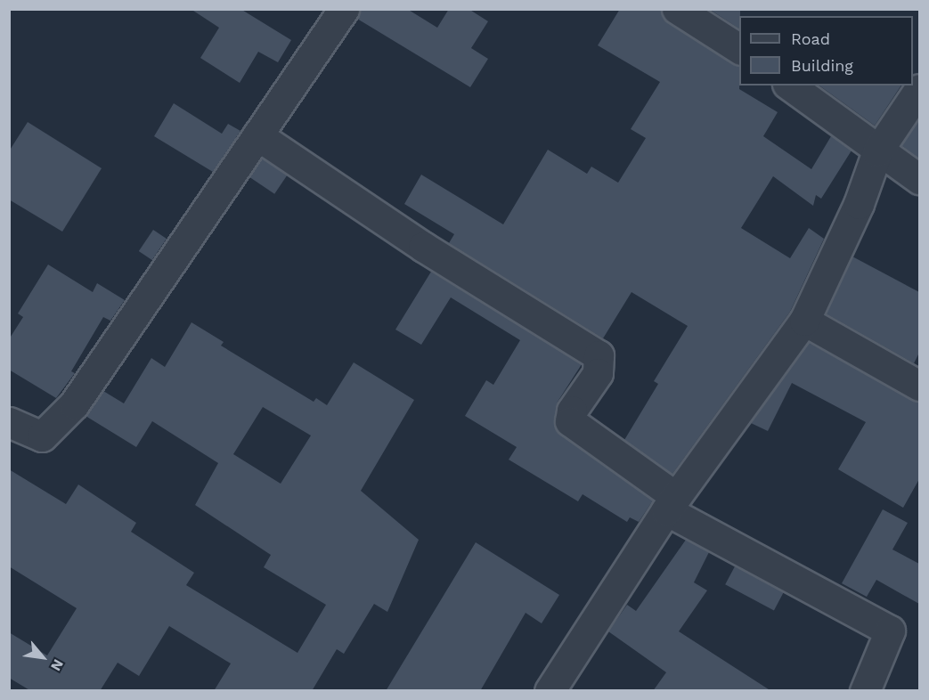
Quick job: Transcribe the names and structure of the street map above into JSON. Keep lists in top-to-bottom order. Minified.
{"legend":["Road","Building"],"north":"bottom right"}
